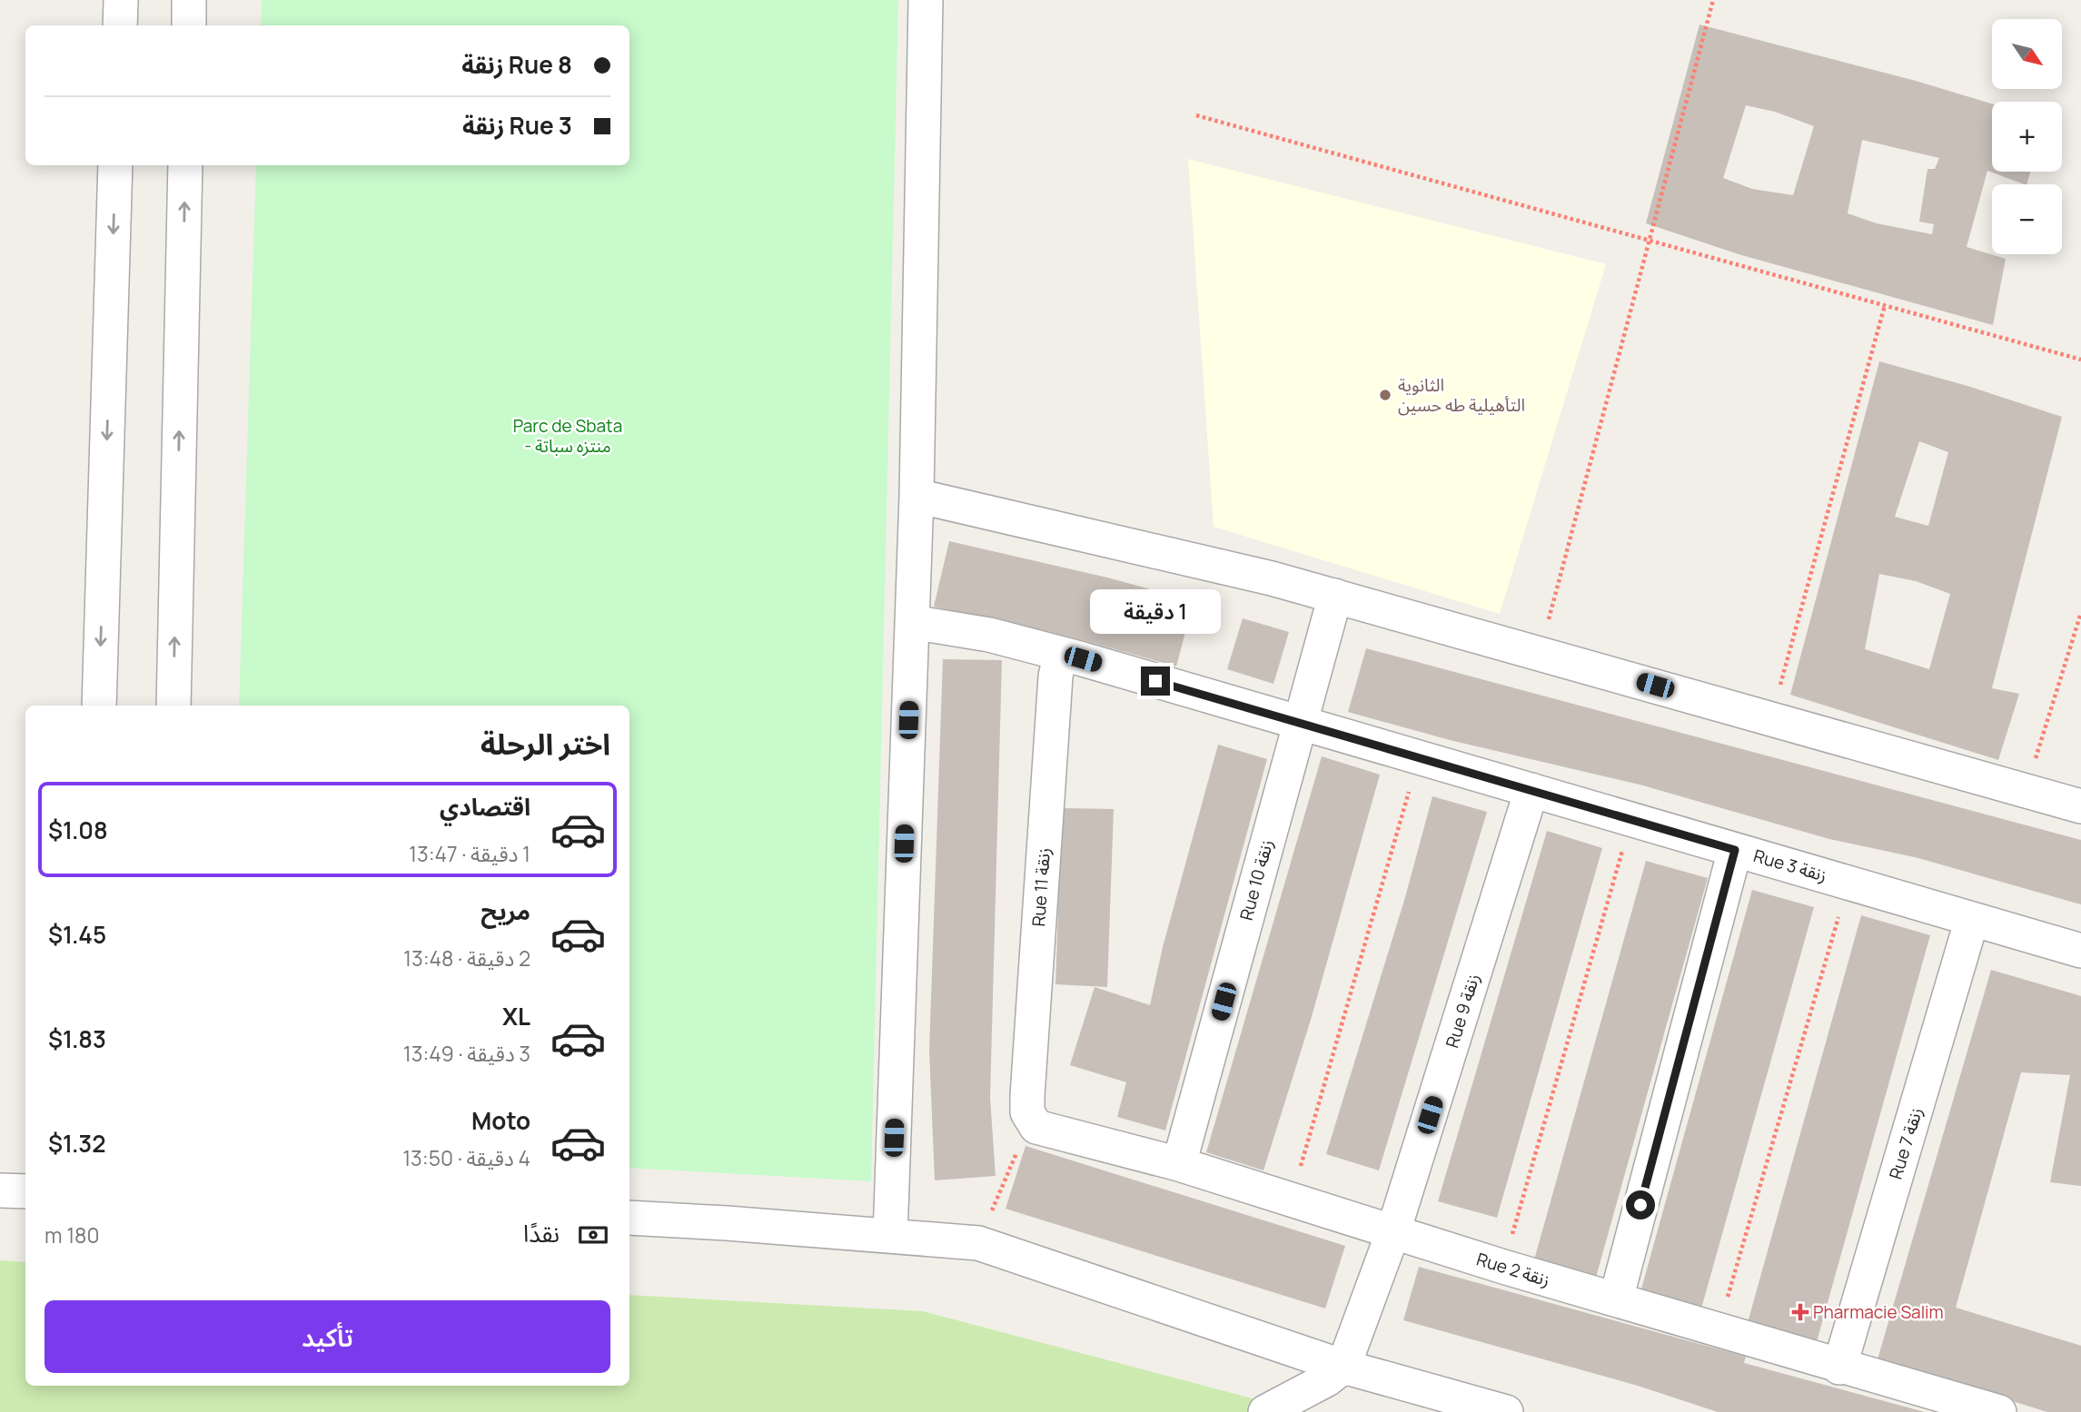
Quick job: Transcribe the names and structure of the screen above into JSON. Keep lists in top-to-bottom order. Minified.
{"streets":{"street":["Rue 3 زنقة","Rue 10 زنقة","Rue 11 زنقة","Rue 9 زنقة","Rue 7 زنقة","Rue 2 زنقة"]},"crossings":[["Rue 3 زنقة","Rue 10 زنقة"],["Rue 3 زنقة","Rue 11 زنقة"],["Rue 3 زنقة","Rue 9 زنقة"],["Rue 3 زنقة","Rue 7 زنقة"],["Rue 10 زنقة","Rue 2 زنقة"],["Rue 11 زنقة","Rue 2 زنقة"],["Rue 9 زنقة","Rue 2 زنقة"],["Rue 7 زنقة","Rue 2 زنقة"]],"parks":["Parc de Sbata - منتزه سباتة"],"places":{"other":["الثانوية التأهيلية طه حسين"],"health":["Pharmacie Salim"]},"north":"bottom right","page":{"map_buttons":["+","−"],"banner":["Rue 8 زنقة","Rue 3 زنقة"],"bubble":"1 دقيقة","heading":"اختر الرحلة","list":[{"name":"اقتصادي","note":"1 دقيقة · 13:47","value":"$1.08"},{"name":"مريح","note":"2 دقيقة · 13:48","value":"$1.45"},{"name":"XL","note":"3 دقيقة · 13:49","value":"$1.83"},{"name":"Moto","note":"4 دقيقة · 13:50","value":"$1.32"}],"pay":["نقدًا","180 m"],"buttons":"تأكيد"}}
